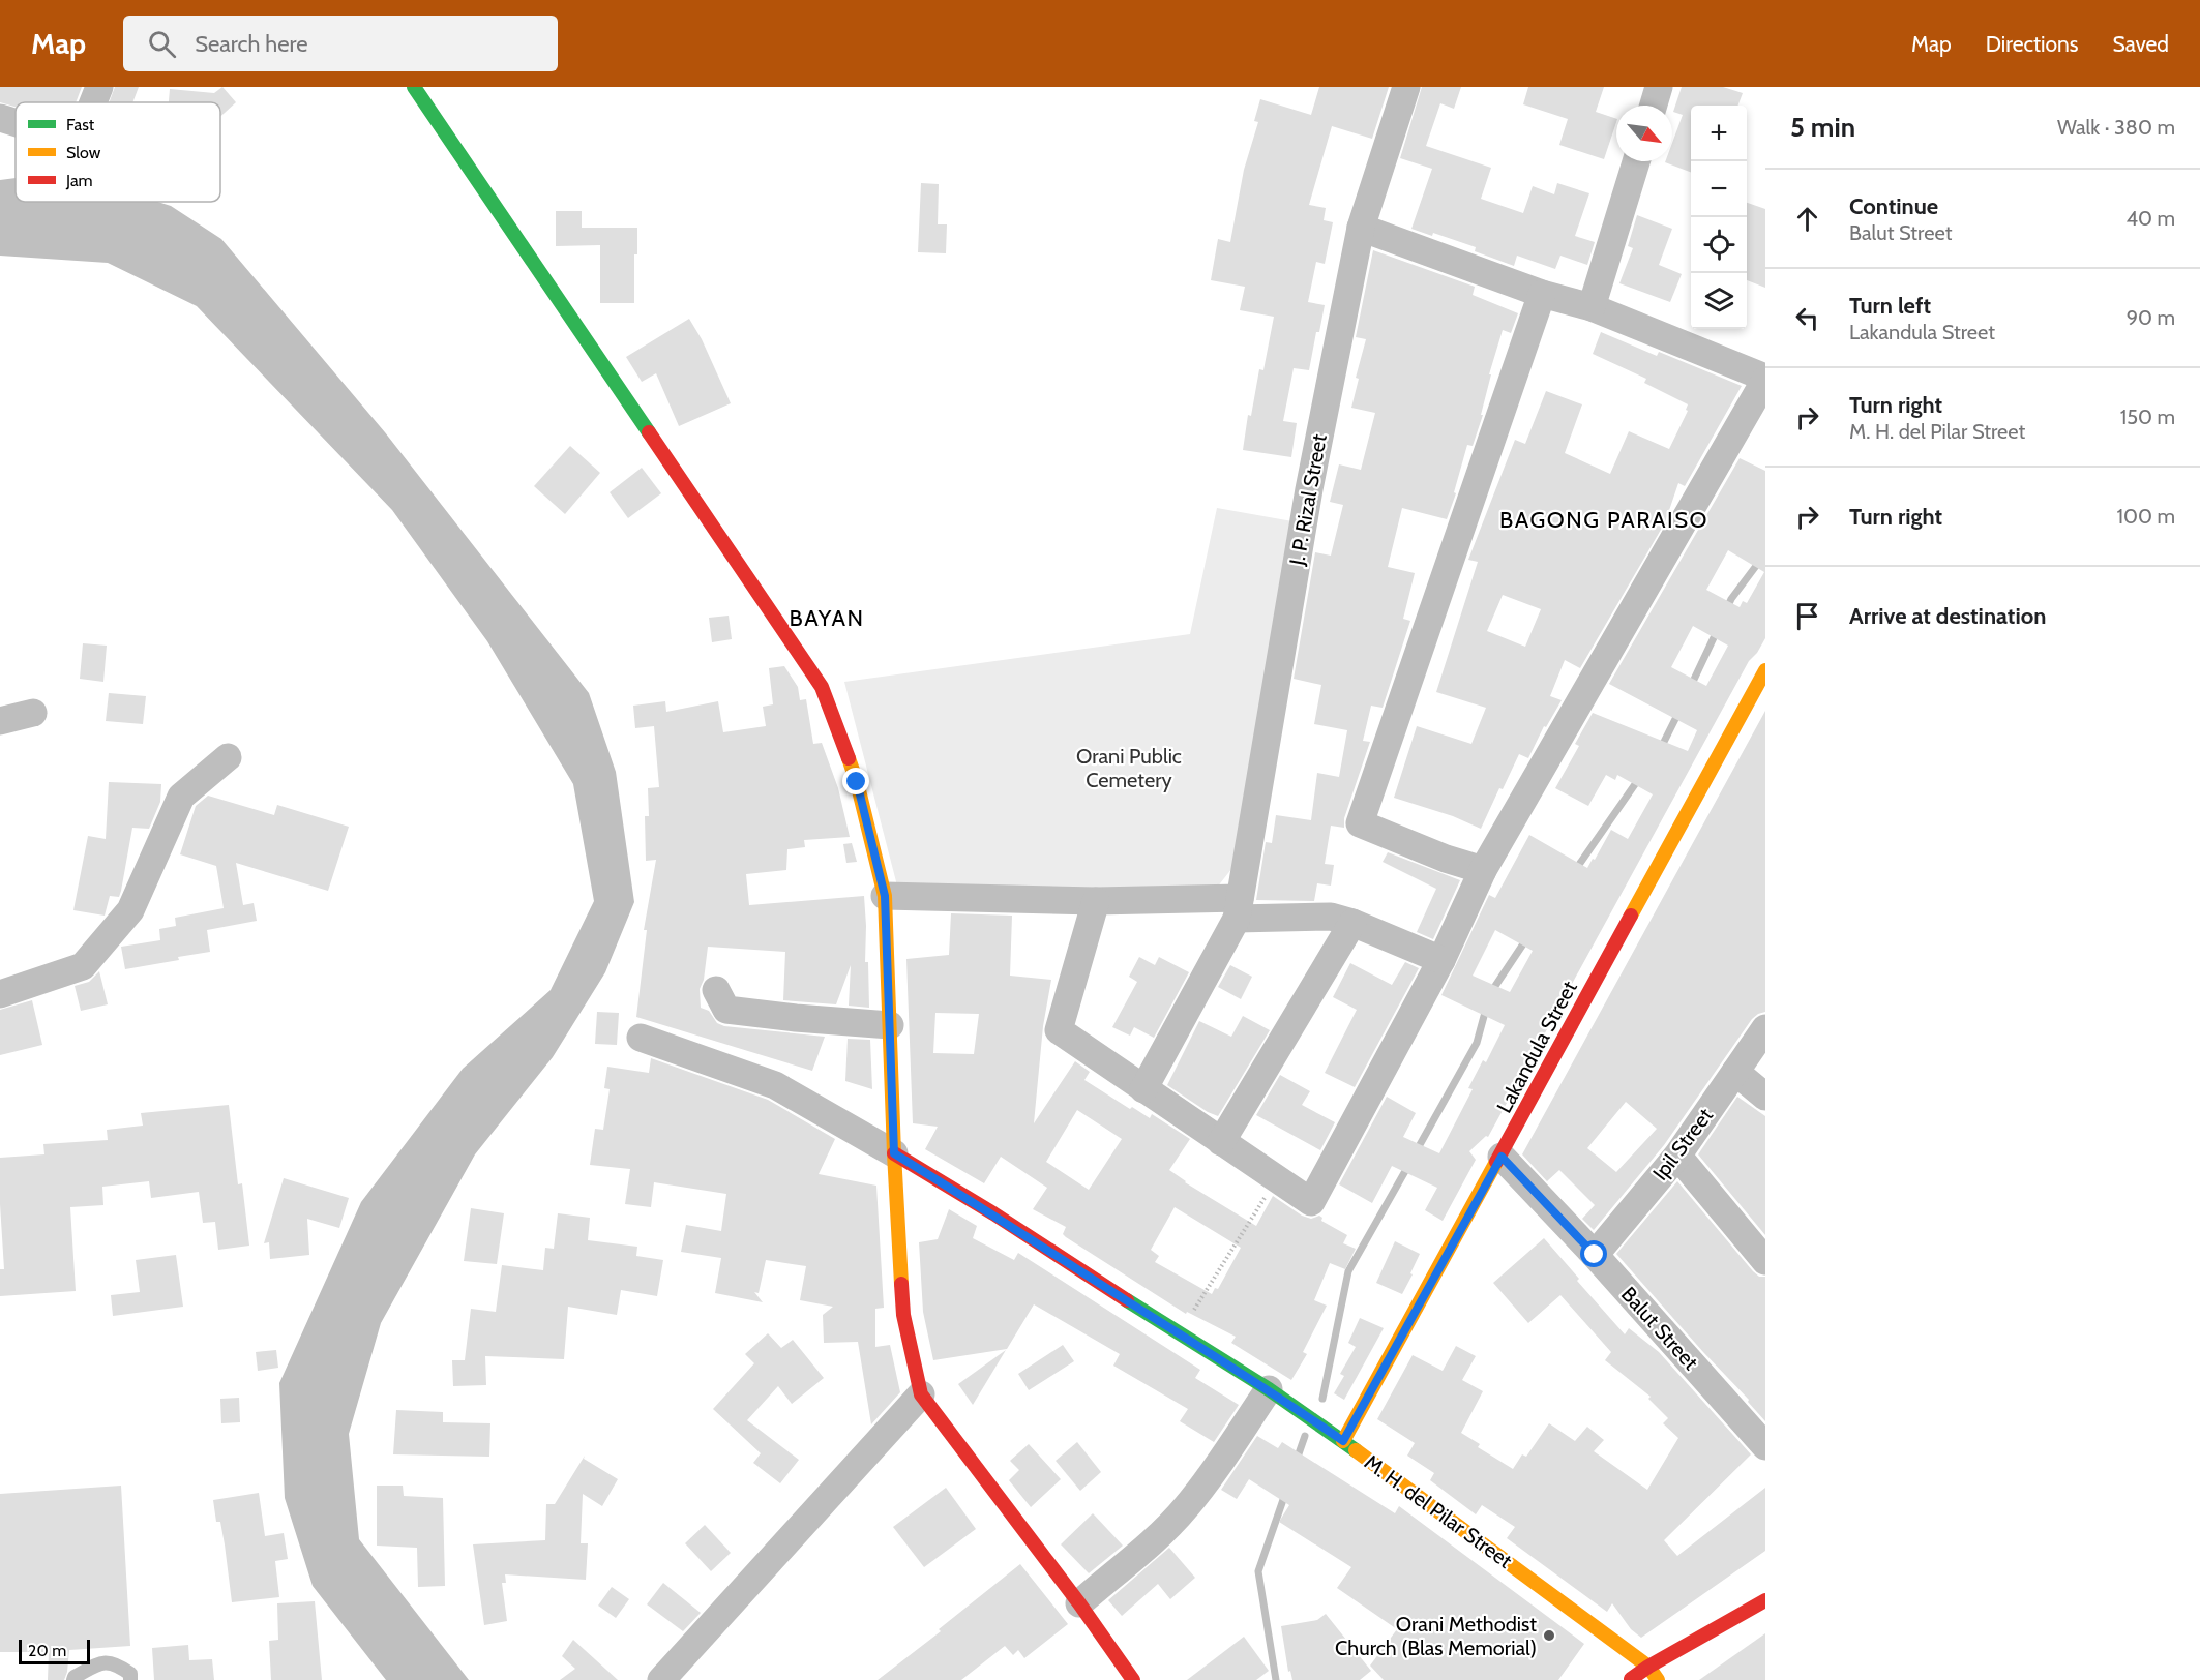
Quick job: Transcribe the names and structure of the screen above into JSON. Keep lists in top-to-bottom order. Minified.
{"streets":{"street":["J. P. Rizal Street","Lakandula Street","Ipil Street","Balut Street","M. H. del Pilar Street"]},"crossings":[["Lakandula Street","Balut Street"],["Lakandula Street","M. H. del Pilar Street"],["Ipil Street","Balut Street"]],"districts":["BAGONG PARAISO","BAYAN"],"parks":["Orani Public Cemetery"],"places":["Orani Methodist Church (Blas Memorial)"],"legend":["Fast","Slow","Jam"],"scale_bar":"20 m","north":"bottom right","page":{"header":"Map","search":"Search here","nav":["Map","Directions","Saved"],"heading":["5 min","Walk · 380 m"],"map_buttons":["+","−"],"list":[["Continue","Balut Street","40 m"],["Turn left","Lakandula Street","90 m"],["Turn right","M. H. del Pilar Street","150 m"],["Turn right","100 m"],"Arrive at destination"],"scale":"20 m"}}
